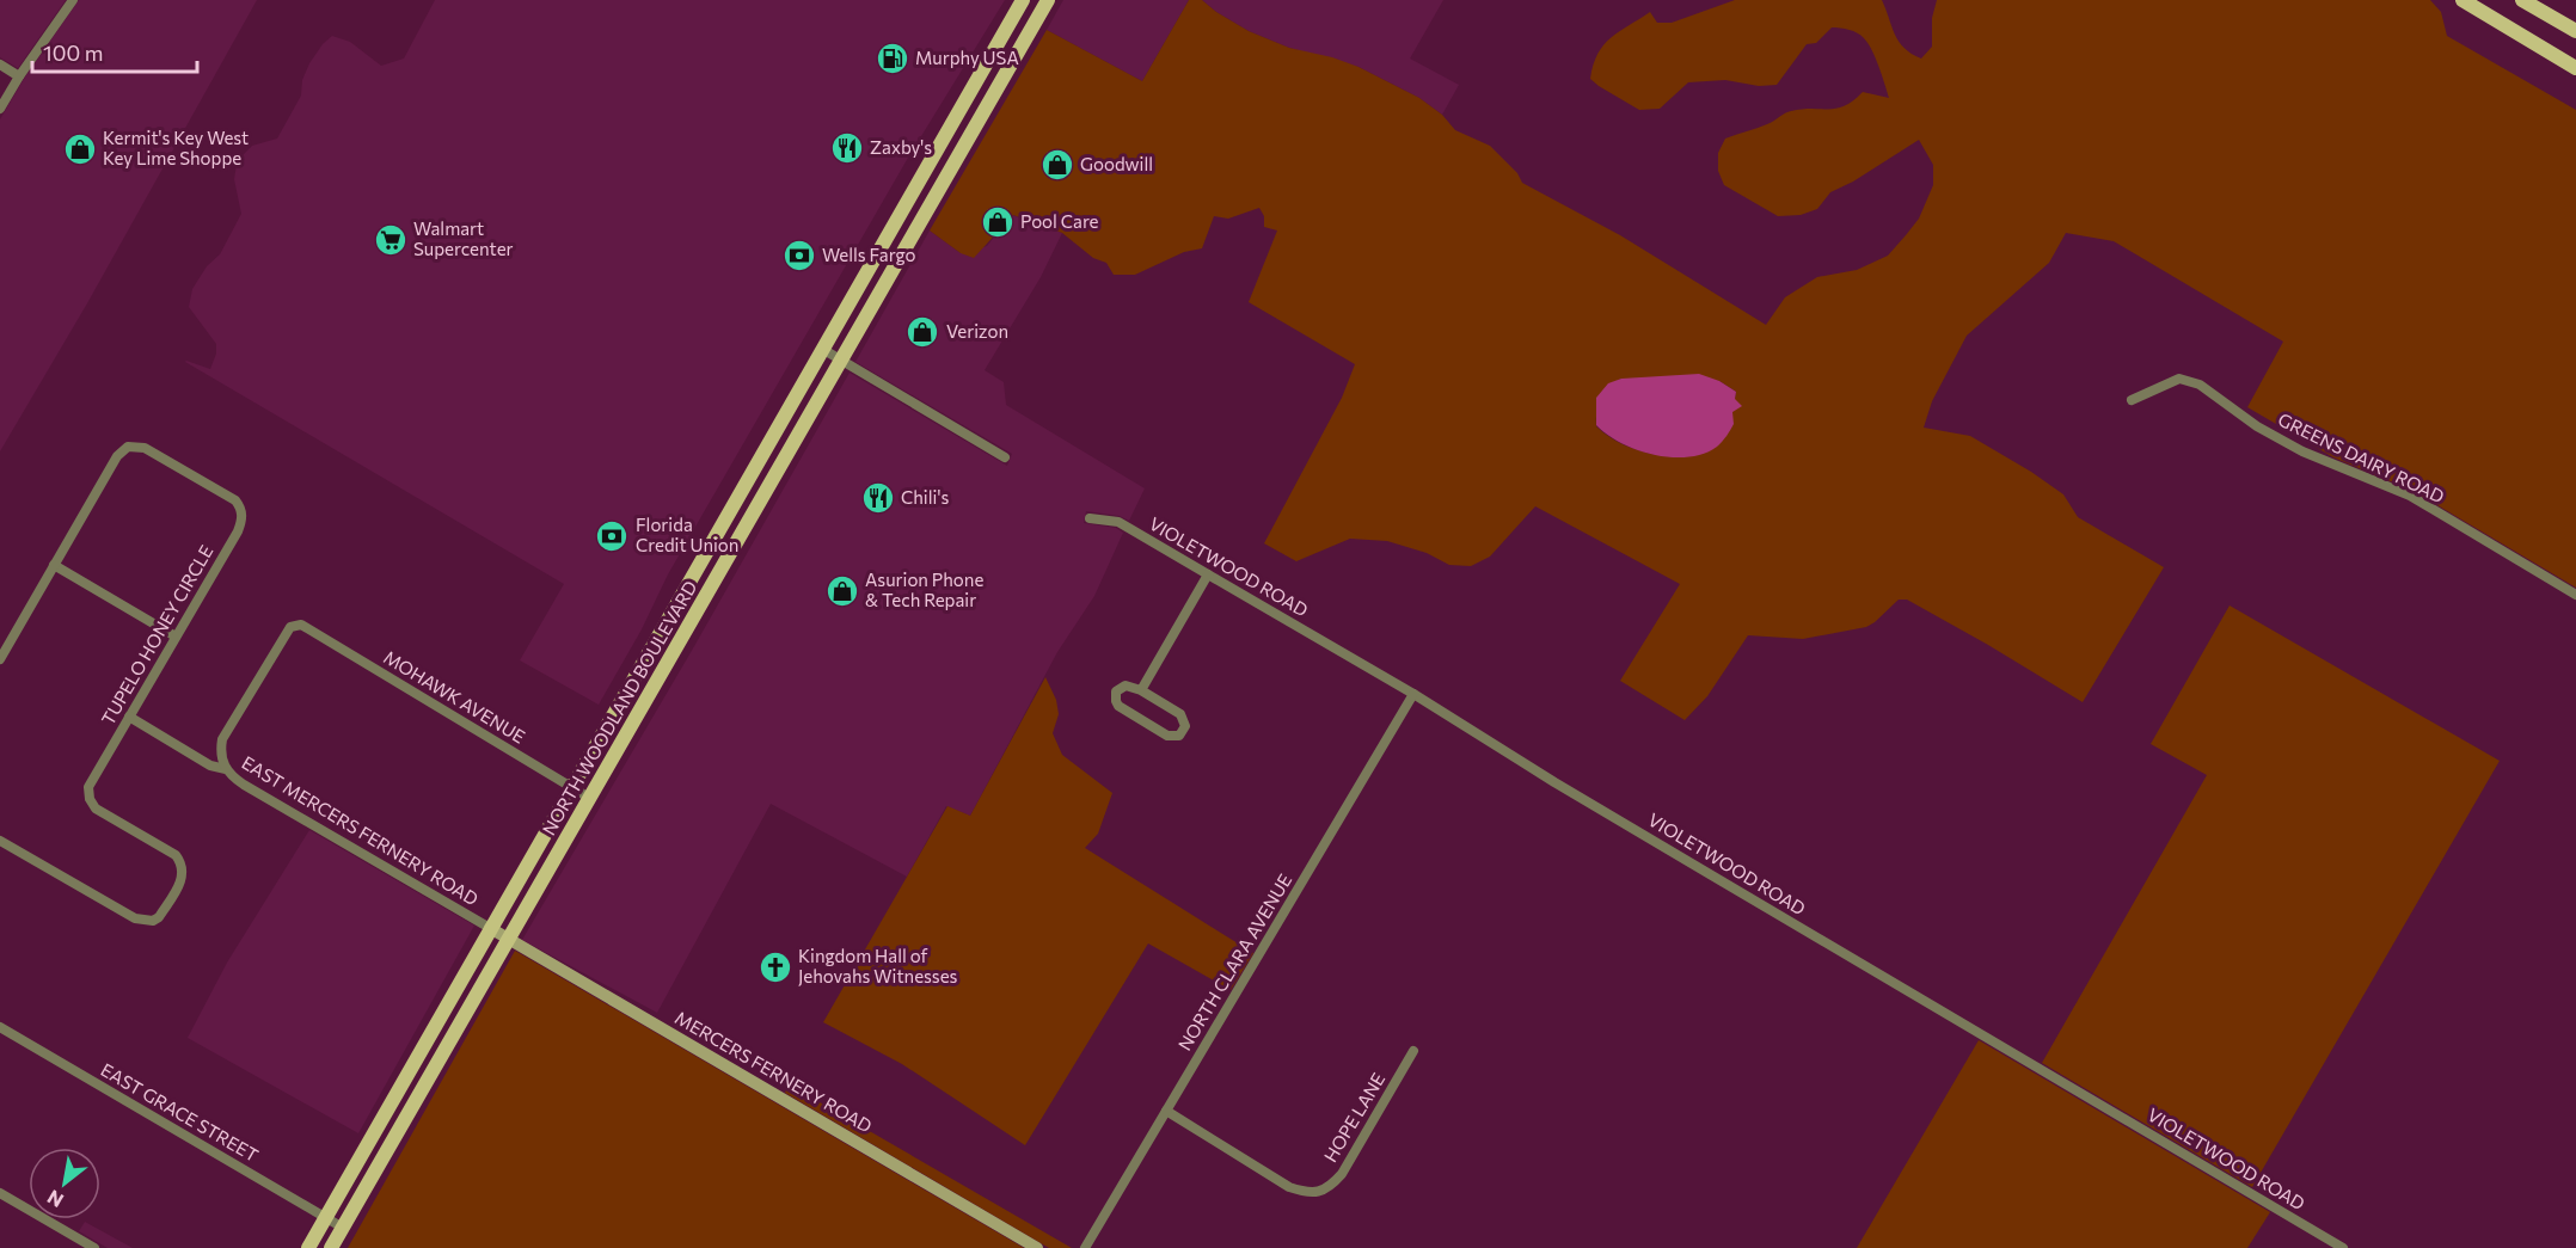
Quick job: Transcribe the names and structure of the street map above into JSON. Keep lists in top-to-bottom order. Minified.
{"streets":{"main road":["NORTH WOODLAND BOULEVARD"],"street":["GREENS DAIRY ROAD","VIOLETWOOD ROAD","TUPELO HONEY CIRCLE","MOHAWK AVENUE","EAST MERCERS FERNERY ROAD","NORTH CLARA AVENUE","MERCERS FERNERY ROAD","EAST GRACE STREET","HOPE LANE"]},"crossings":[["VIOLETWOOD ROAD","NORTH CLARA AVENUE"],["MOHAWK AVENUE","NORTH WOODLAND BOULEVARD"],["MOHAWK AVENUE","EAST MERCERS FERNERY ROAD"],["NORTH WOODLAND BOULEVARD","EAST MERCERS FERNERY ROAD"],["NORTH WOODLAND BOULEVARD","MERCERS FERNERY ROAD"],["NORTH WOODLAND BOULEVARD","EAST GRACE STREET"],["EAST MERCERS FERNERY ROAD","MERCERS FERNERY ROAD"],["NORTH CLARA AVENUE","HOPE LANE"]],"places":{"fuel station":["Murphy USA"],"restaurant":["Zaxby's","Chili's"],"shop":["Kermit's Key West Key Lime Shoppe","Goodwill","Pool Care","Verizon","Asurion Phone & Tech Repair"],"supermarket":["Walmart Supercenter"],"bank":["Wells Fargo","Florida Credit Union"],"church":["Kingdom Hall of Jehovahs Witnesses"]},"scale_bar":"100 m","north":"bottom left"}
